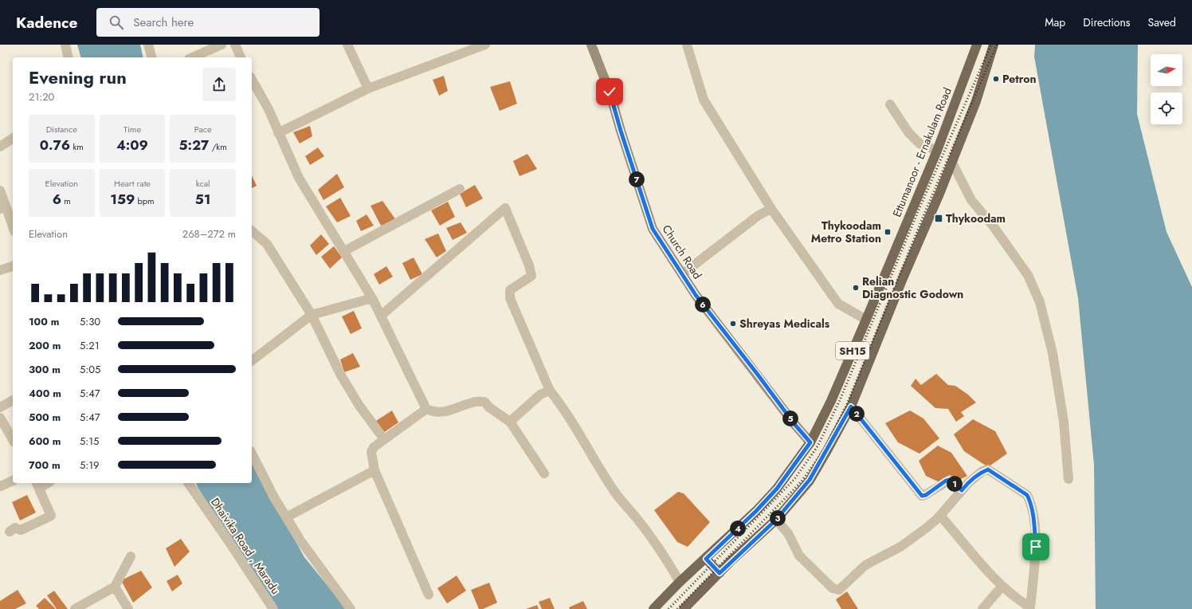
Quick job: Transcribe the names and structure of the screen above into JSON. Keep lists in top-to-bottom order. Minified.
{"streets":{"main road":["Ettumanoor - Ernakulam Road","SH15"],"street":["Church Road","Dhaivika Road , Maradu"]},"crossings":[["Ettumanoor - Ernakulam Road","Church Road"]],"places":{"other":["Petron","Relian Diagnostic Godown","Shreyas Medicals"],"transit":["Thykoodam","Thykoodam Metro Station"]},"north":"right","page":{"header":"Kadence","search":"Search here","nav":["Map","Directions","Saved"],"heading":["Evening run","21:20"],"stats":[["Distance","0.76 km"],["Time","4:09"],["Pace","5:27 /km"],["Elevation","6 m"],["Heart rate","159 bpm"],["kcal","51"]],"pins":["7","6","2","5","1","3","4"],"chart":["Elevation","268–272 m"],"list":[{"name":"100 m","note":"5:30"},{"name":"200 m","note":"5:21"},{"name":"300 m","note":"5:05"},{"name":"400 m","note":"5:47"},{"name":"500 m","note":"5:47"},{"name":"600 m","note":"5:15"},{"name":"700 m","note":"5:19"}]}}
